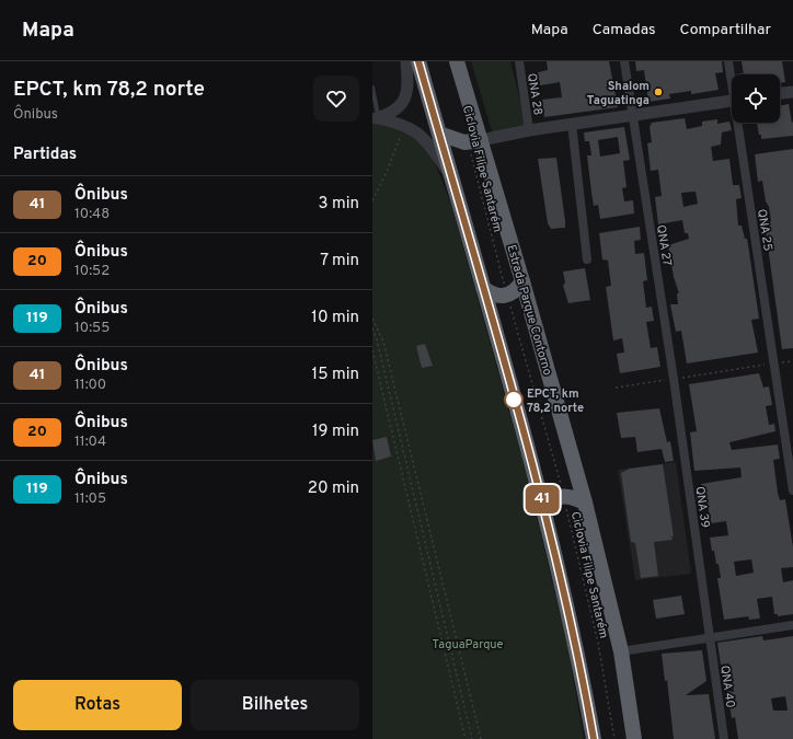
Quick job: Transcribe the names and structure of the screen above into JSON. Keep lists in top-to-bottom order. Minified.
{"streets":{"highway":["Estrada Parque Contorno"],"street":["QNA 28","QNA 25","QNA 27","QNA 39","QNA 40"],"path":["Ciclovia Filipe Santarém"]},"crossings":[["Ciclovia Filipe Santarém","Estrada Parque Contorno"],["QNA 27","QNA 39"],["QNA 39","QNA 40"]],"parks":["TaguaParque"],"places":["Shalom Taguatinga","EPCT, km 78,2 norte"],"lines":["bus line 41"],"page":{"header":"Mapa","nav":["Mapa","Camadas","Compartilhar"],"heading":[["EPCT, km 78,2 norte","Ônibus"],"Partidas"],"on_map":"41","list":[{"mark":"41","name":"Ônibus","note":"10:48","value":"3 min"},{"mark":"20","name":"Ônibus","note":"10:52","value":"7 min"},{"mark":"119","name":"Ônibus","note":"10:55","value":"10 min"},{"mark":"41","name":"Ônibus","note":"11:00","value":"15 min"},{"mark":"20","name":"Ônibus","note":"11:04","value":"19 min"},{"mark":"119","name":"Ônibus","note":"11:05","value":"20 min"}],"buttons":["Rotas","Bilhetes"]}}
